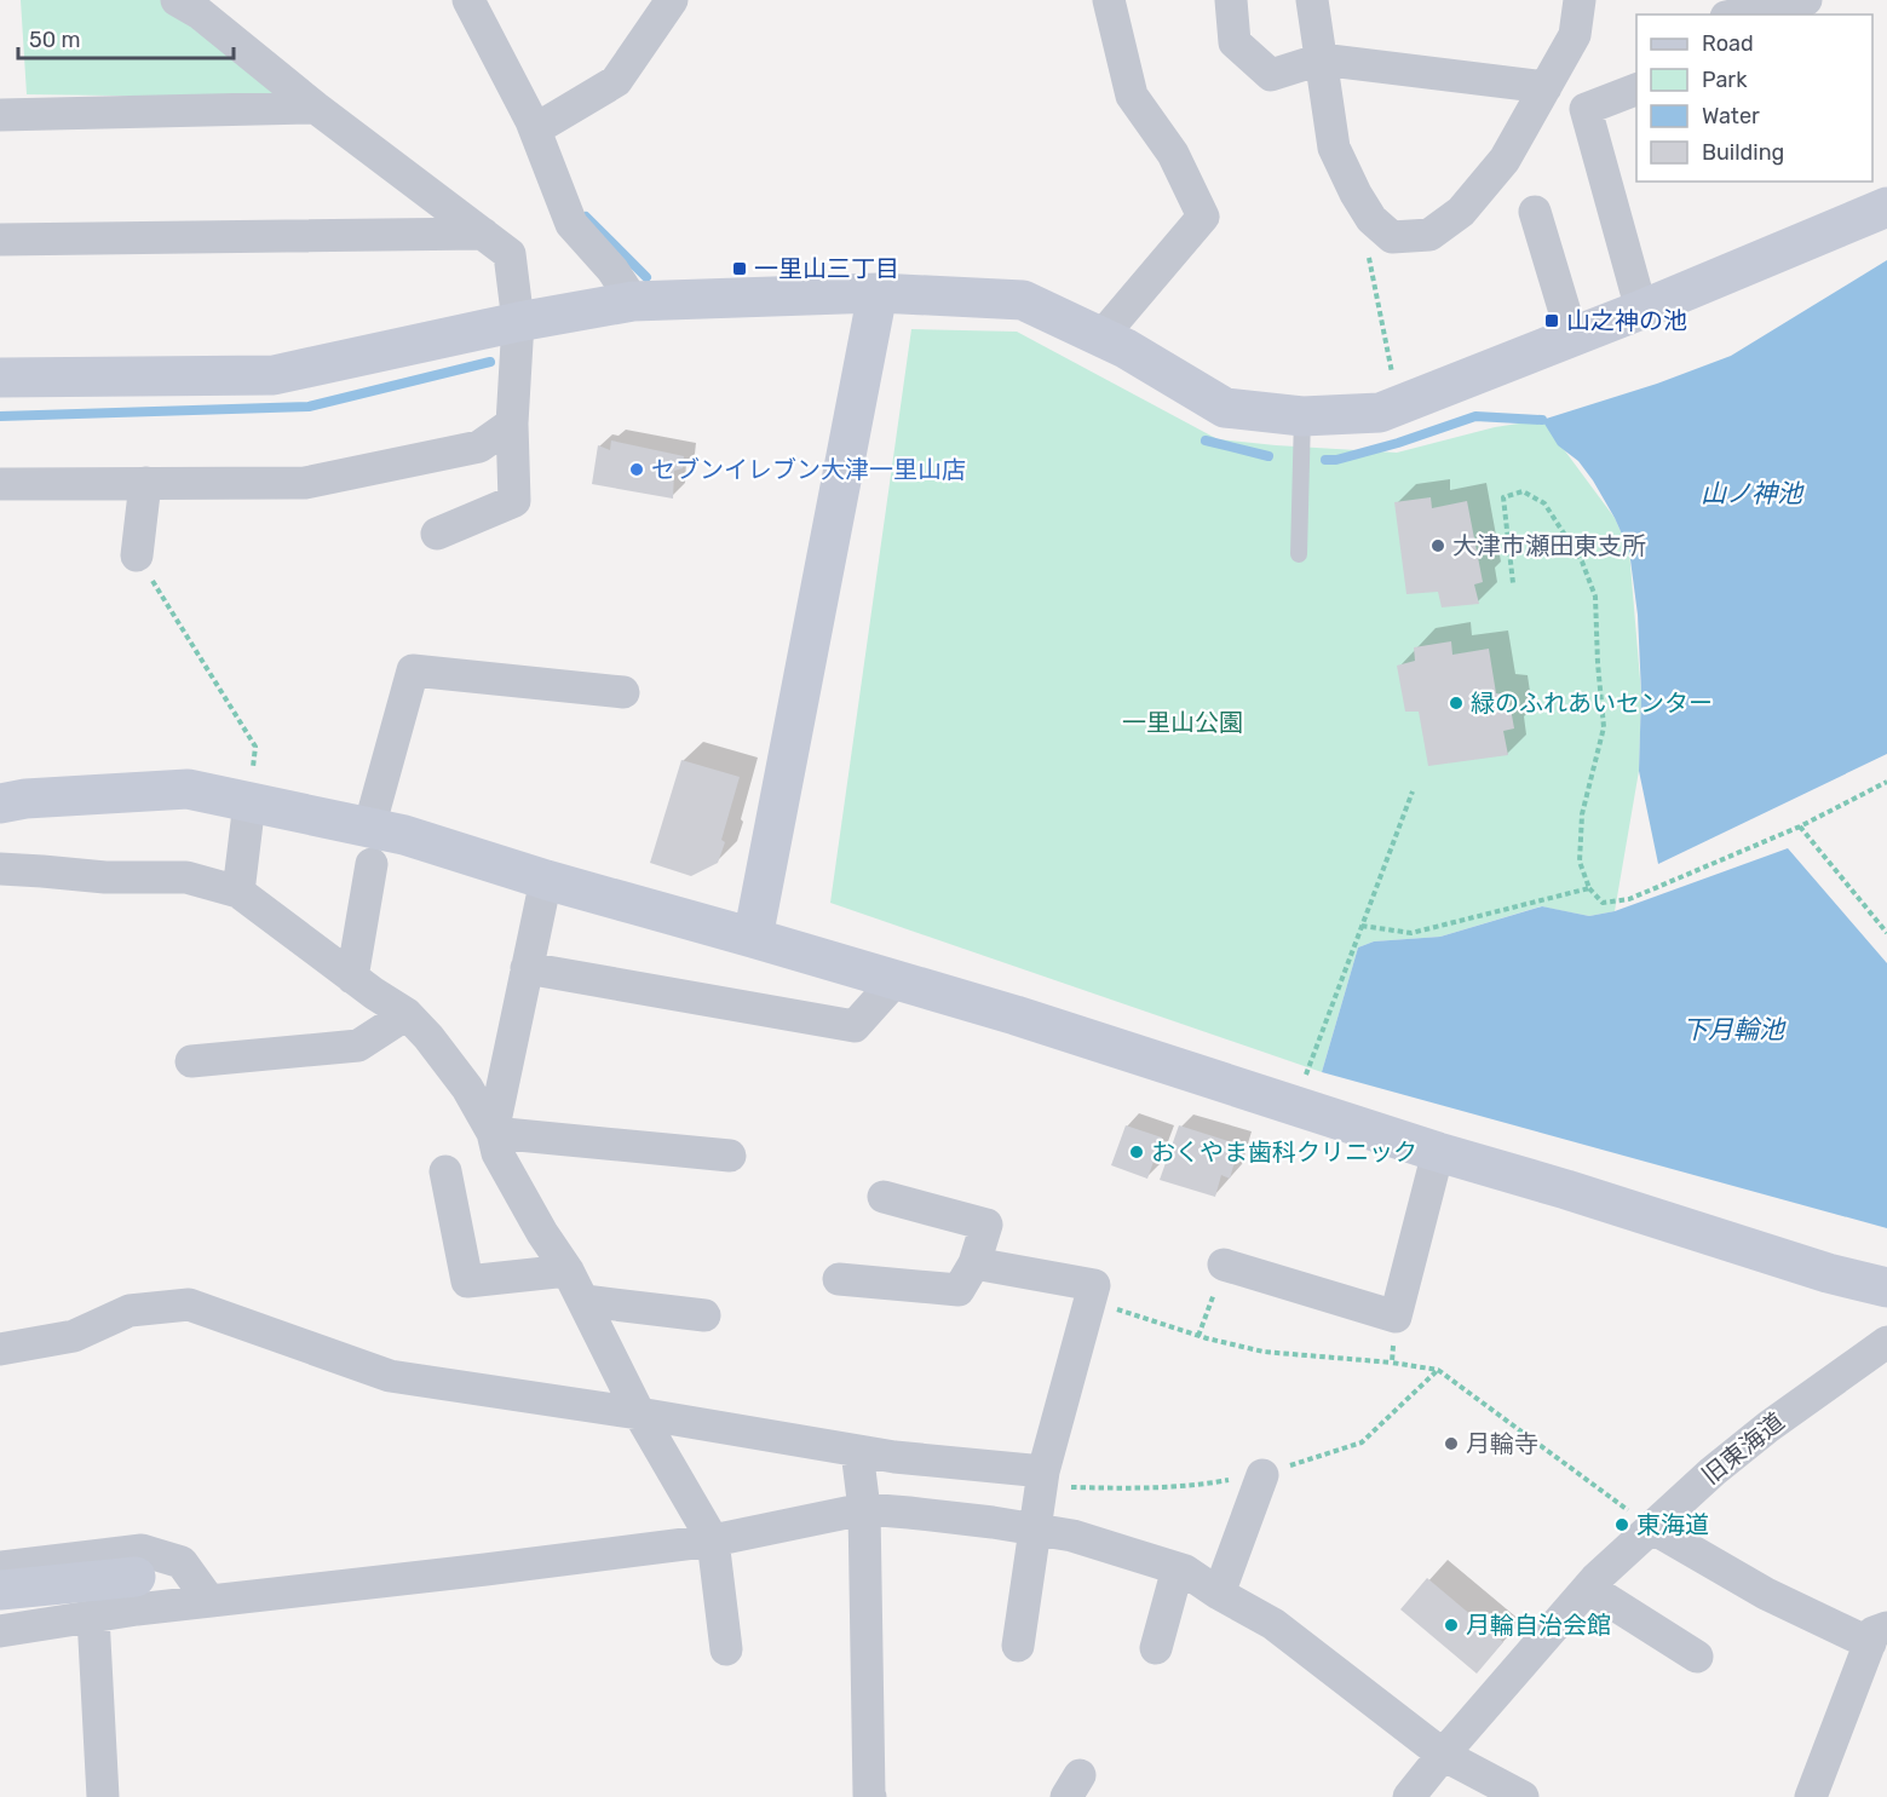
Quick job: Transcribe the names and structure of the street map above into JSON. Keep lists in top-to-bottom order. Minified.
{"streets":{"street":["旧東海道"]},"water":["山ノ神池","下月輪池"],"parks":["一里山公園"],"places":{"transit":["一里山三丁目","山之神の池"],"other":["セブンイレブン大津一里山店","大津市瀬田東支所","緑のふれあいセンター","おくやま歯科クリニック","月輪寺","東海道","月輪自治会館"]},"legend":["Road","Park","Water","Building"],"scale_bar":"50 m"}
